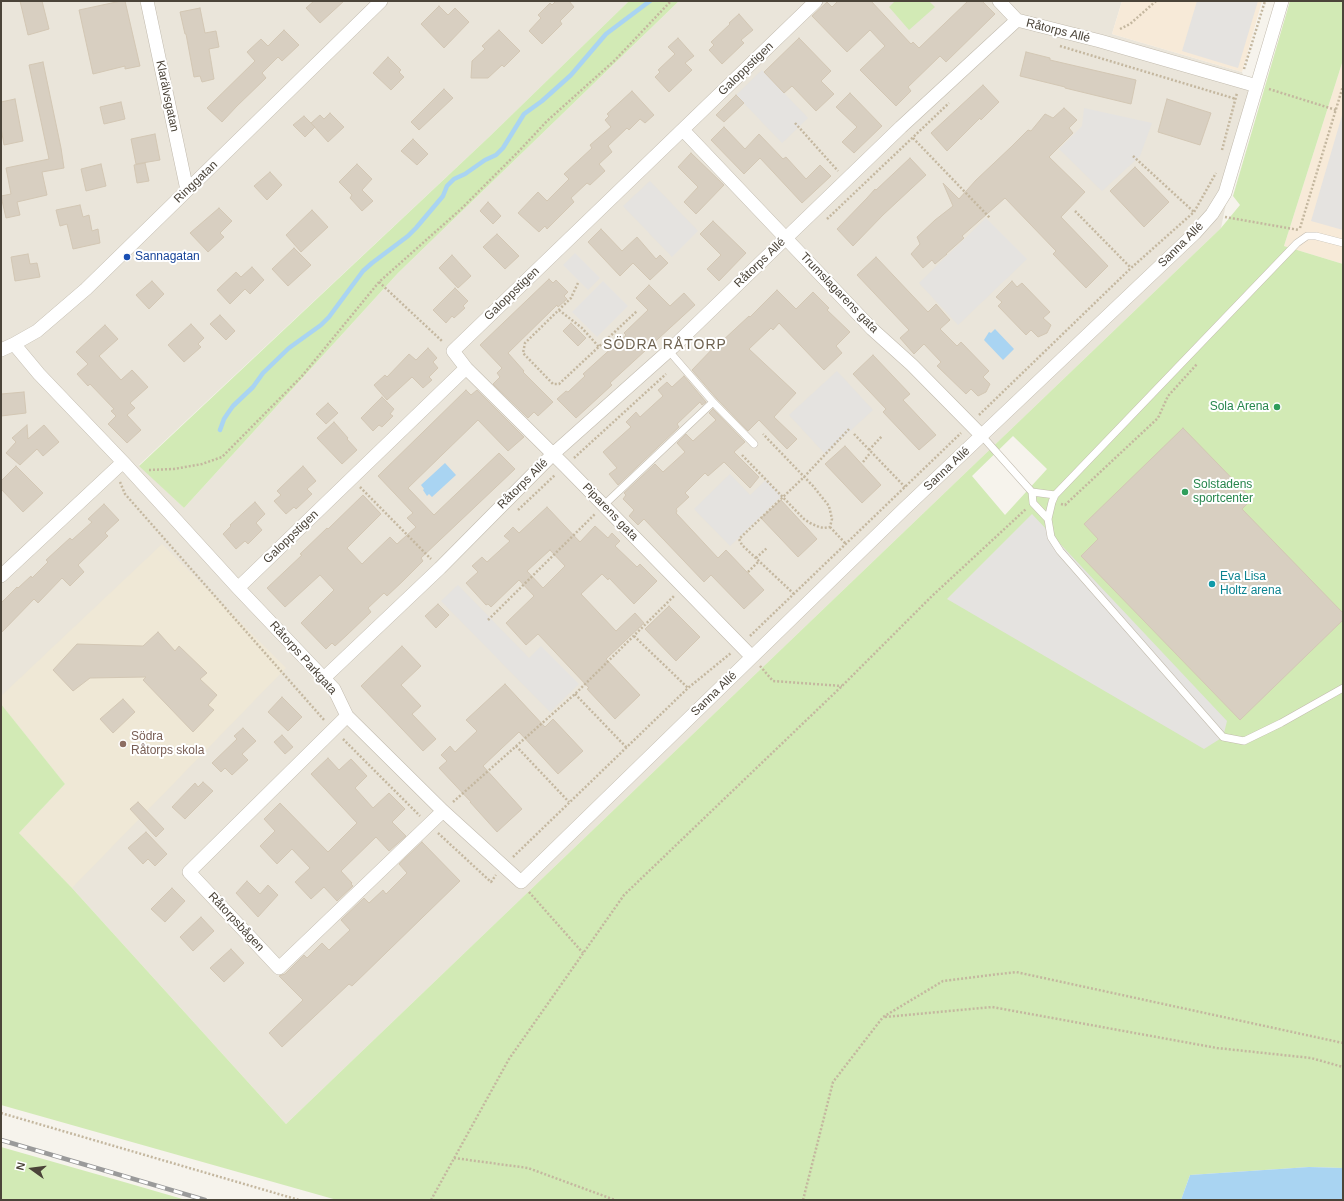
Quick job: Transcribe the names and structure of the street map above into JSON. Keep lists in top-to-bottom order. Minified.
{"streets":{"street":["Råtorps Allé","Galoppstigen","Klarälvsgatan","Ringgatan","Sanna Allé","Trumslagarens gata","Piparens gata","Råtorps Parkgata","Råtorpsbågen"]},"crossings":[["Råtorps Allé","Sanna Allé"],["Råtorps Allé","Trumslagarens gata"],["Råtorps Allé","Piparens gata"],["Råtorps Allé","Råtorps Parkgata"],["Galoppstigen","Trumslagarens gata"],["Galoppstigen","Piparens gata"],["Galoppstigen","Råtorps Parkgata"],["Klarälvsgatan","Ringgatan"],["Sanna Allé","Trumslagarens gata"],["Sanna Allé","Piparens gata"],["Sanna Allé","Råtorps Parkgata"],["Råtorps Parkgata","Råtorpsbågen"]],"districts":["SÖDRA RÅTORP"],"places":["Sannagatan","Sola Arena","Solstadens sportcenter","Eva Lisa Holtz arena","Södra Råtorps skola"],"north":"left"}
